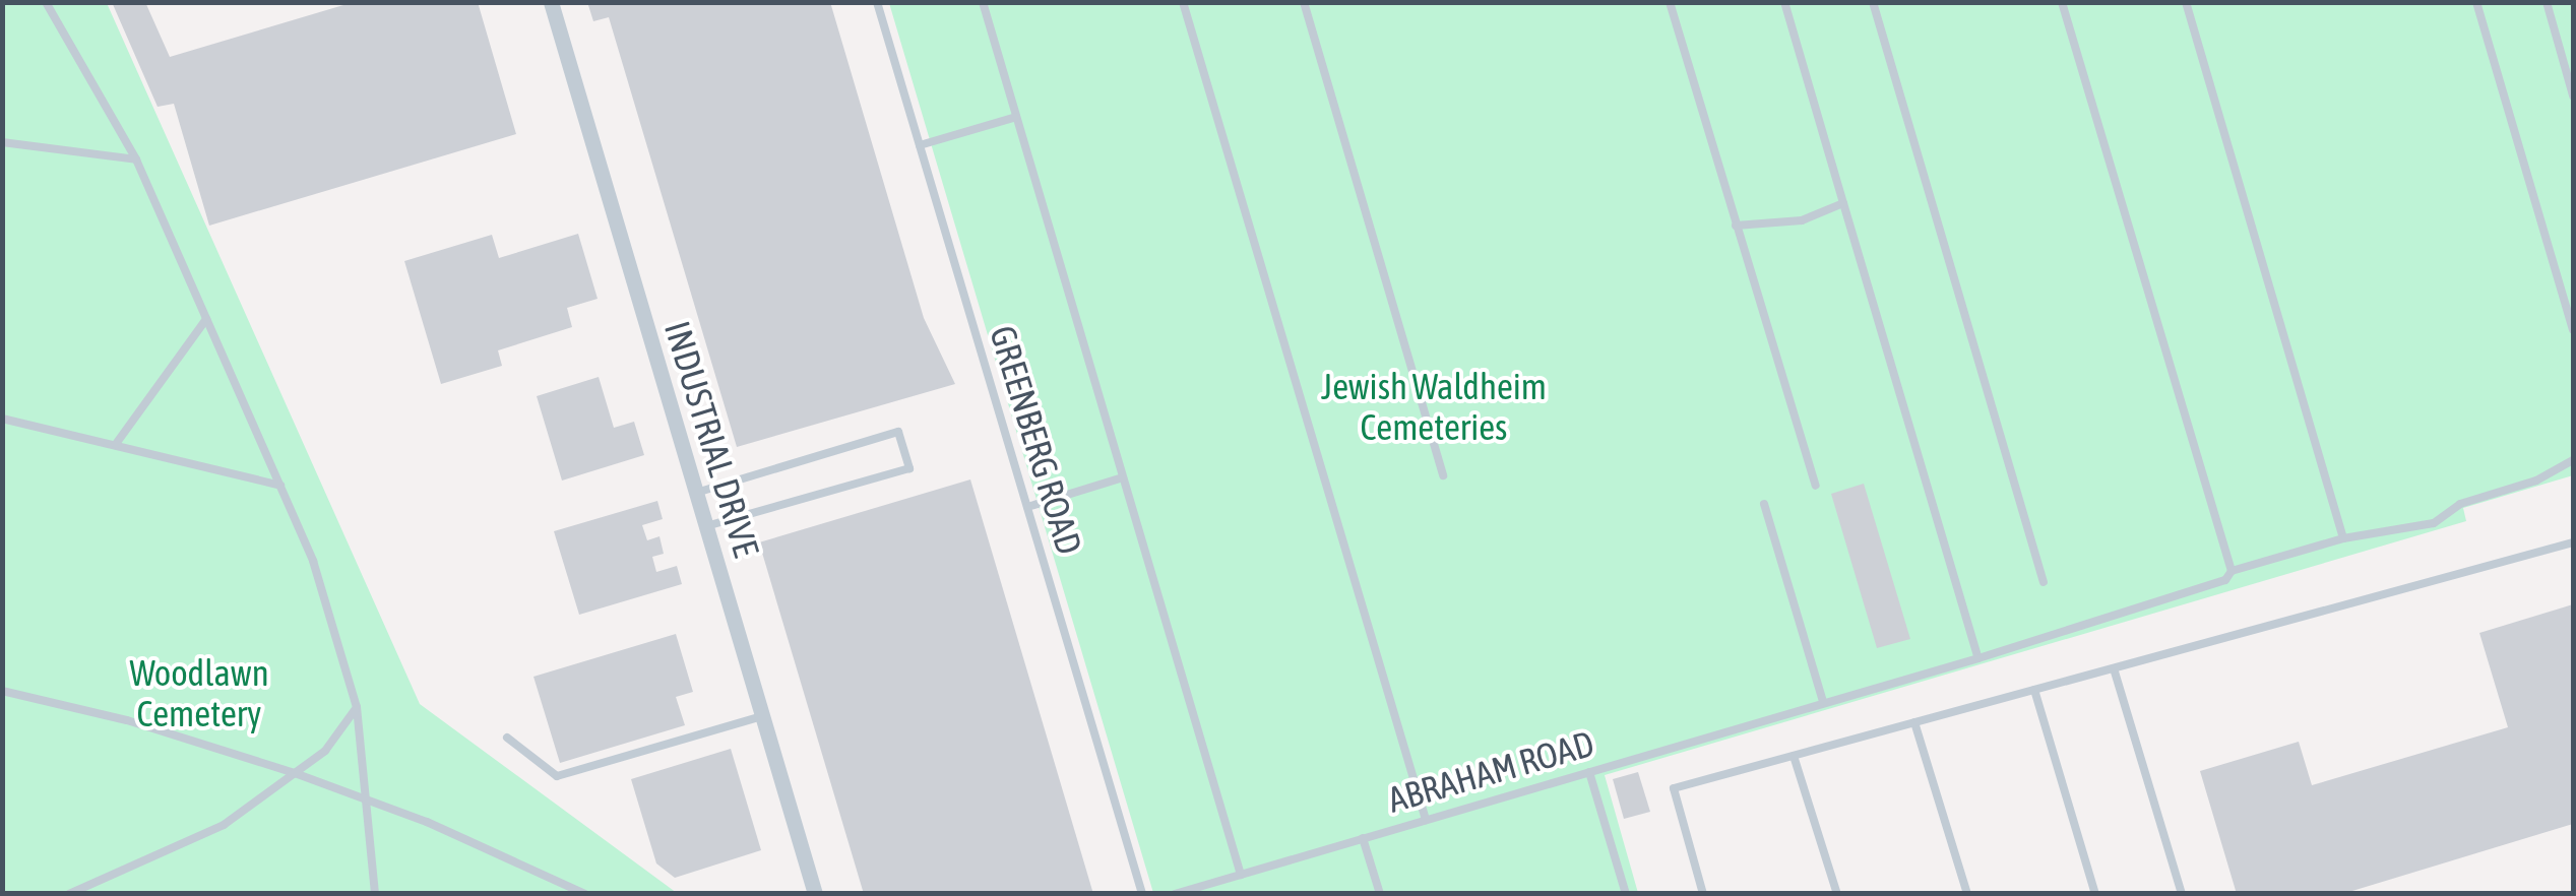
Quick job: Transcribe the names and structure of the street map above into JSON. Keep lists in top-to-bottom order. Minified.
{"streets":{"street":["INDUSTRIAL DRIVE"],"lane":["GREENBERG ROAD","ABRAHAM ROAD"]},"parks":["Jewish Waldheim Cemeteries","Woodlawn Cemetery"]}
